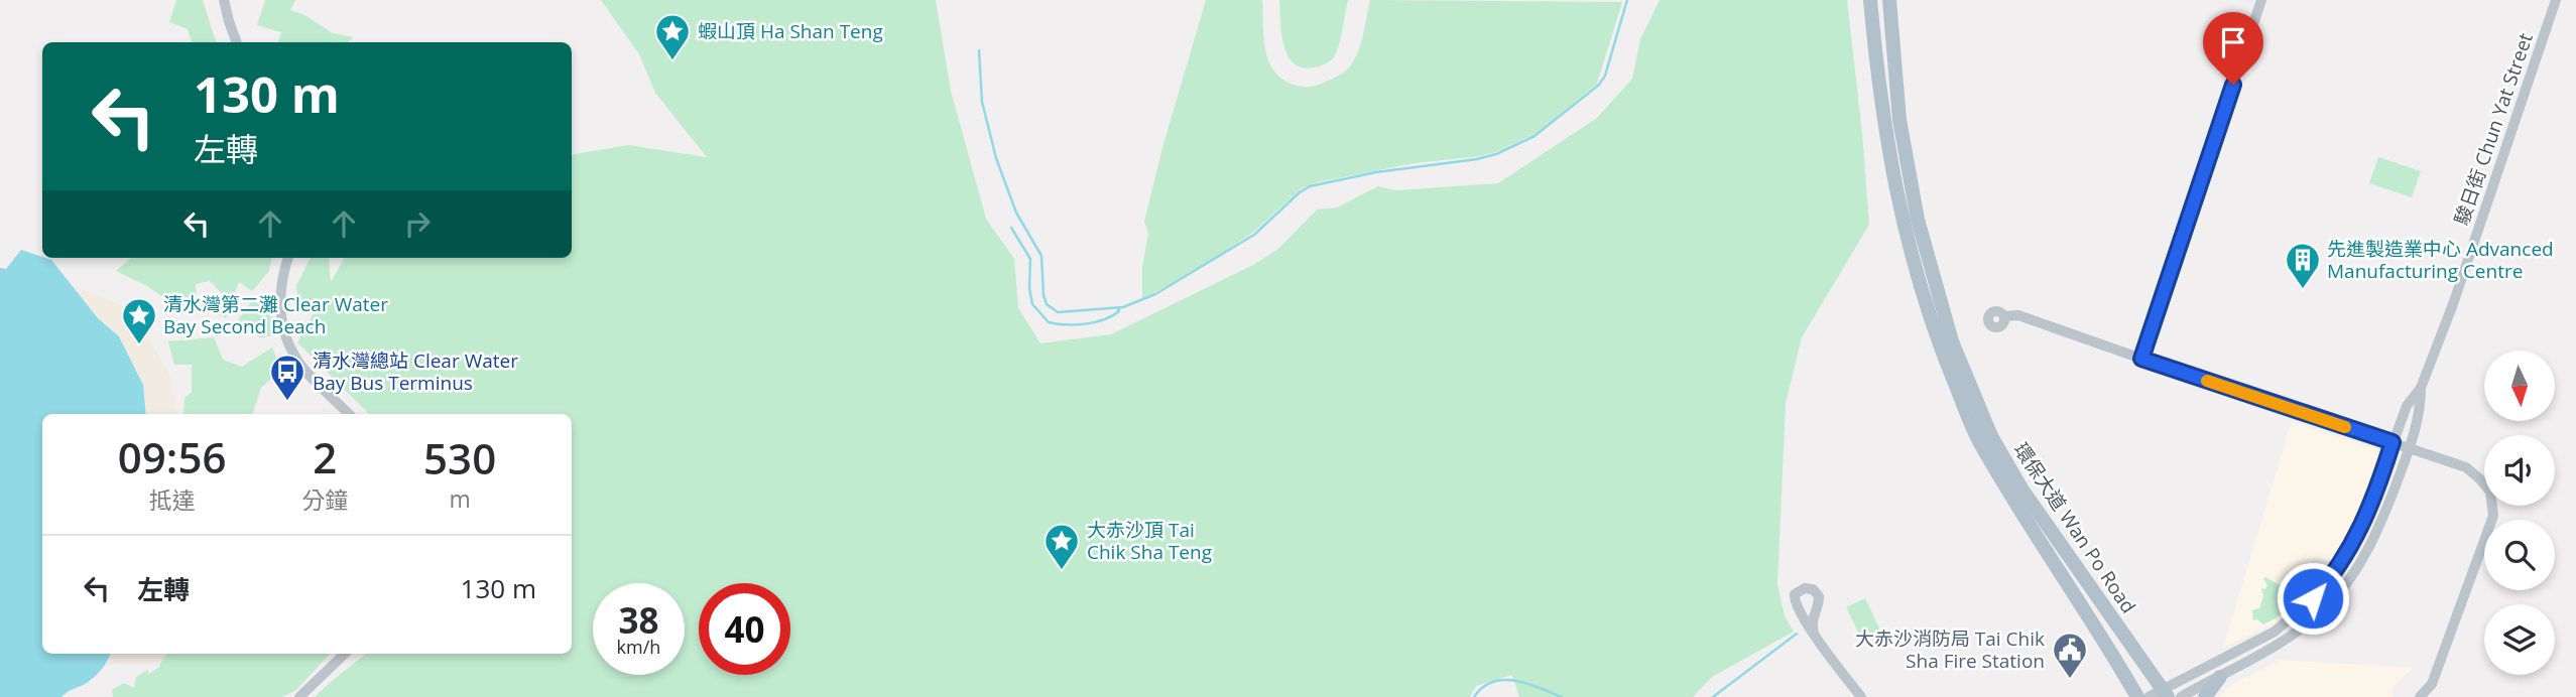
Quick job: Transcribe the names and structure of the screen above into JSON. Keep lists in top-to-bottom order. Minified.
{"streets":{"main road":["環保大道 Wan Po Road"],"street":["駿日街 Chun Yat Street"]},"crossings":[["駿日街 Chun Yat Street","環保大道 Wan Po Road"]],"places":{"place":["蝦山頂 Ha Shan Teng","清水灣第二灘 Clear Water Bay Second Beach","大赤沙頂 Tai Chik Sha Teng"],"building":["先進製造業中心 Advanced Manufacturing Centre"],"bus stop":["清水灣總站 Clear Water Bay Bus Terminus"],"public building":["大赤沙消防局 Tai Chik Sha Fire Station"]},"north":"bottom","page":{"turn":["130 m","左轉"],"eta":["09:56","抵達","2","分鐘","530","m"],"list":[{"name":"左轉","value":"130 m"}],"speed":"38 km/h","limit":"40"}}
